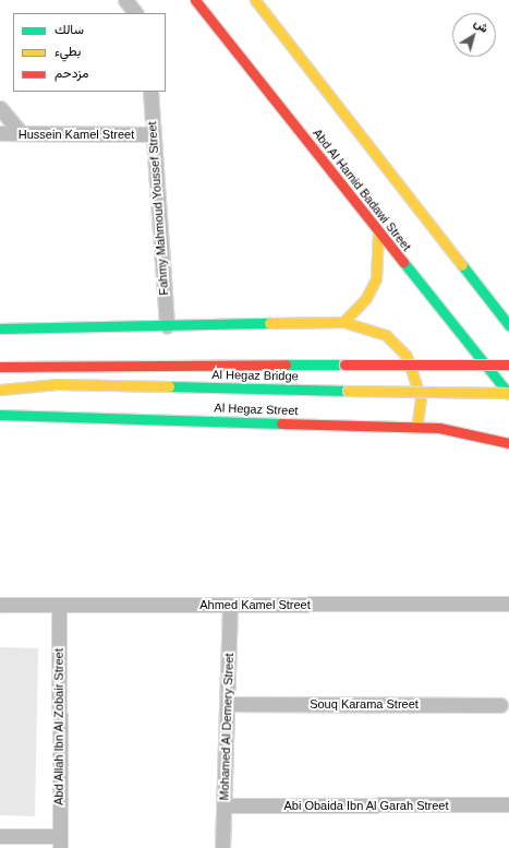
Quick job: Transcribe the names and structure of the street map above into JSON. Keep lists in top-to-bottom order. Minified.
{"streets":{"main road":["Abd Al Hamid Badawi Street","Al Hegaz Bridge","Al Hegaz Street"],"street":["Hussein Kamel Street","Fahmy Mahmoud Youssef Street","Ahmed Kamel Street","Souq Karama Street","Abd Allah Ibn Al Zobair Street","Mohamed Al Demery Street","Abi Obaida Ibn Al Garah Street"]},"crossings":[["Hussein Kamel Street","Fahmy Mahmoud Youssef Street"],["Abd Al Hamid Badawi Street","Al Hegaz Bridge"],["Ahmed Kamel Street","Abd Allah Ibn Al Zobair Street"],["Ahmed Kamel Street","Mohamed Al Demery Street"],["Souq Karama Street","Mohamed Al Demery Street"],["Mohamed Al Demery Street","Abi Obaida Ibn Al Garah Street"]],"legend":["سالك","بطيء","مزدحم"],"north":"top right"}
